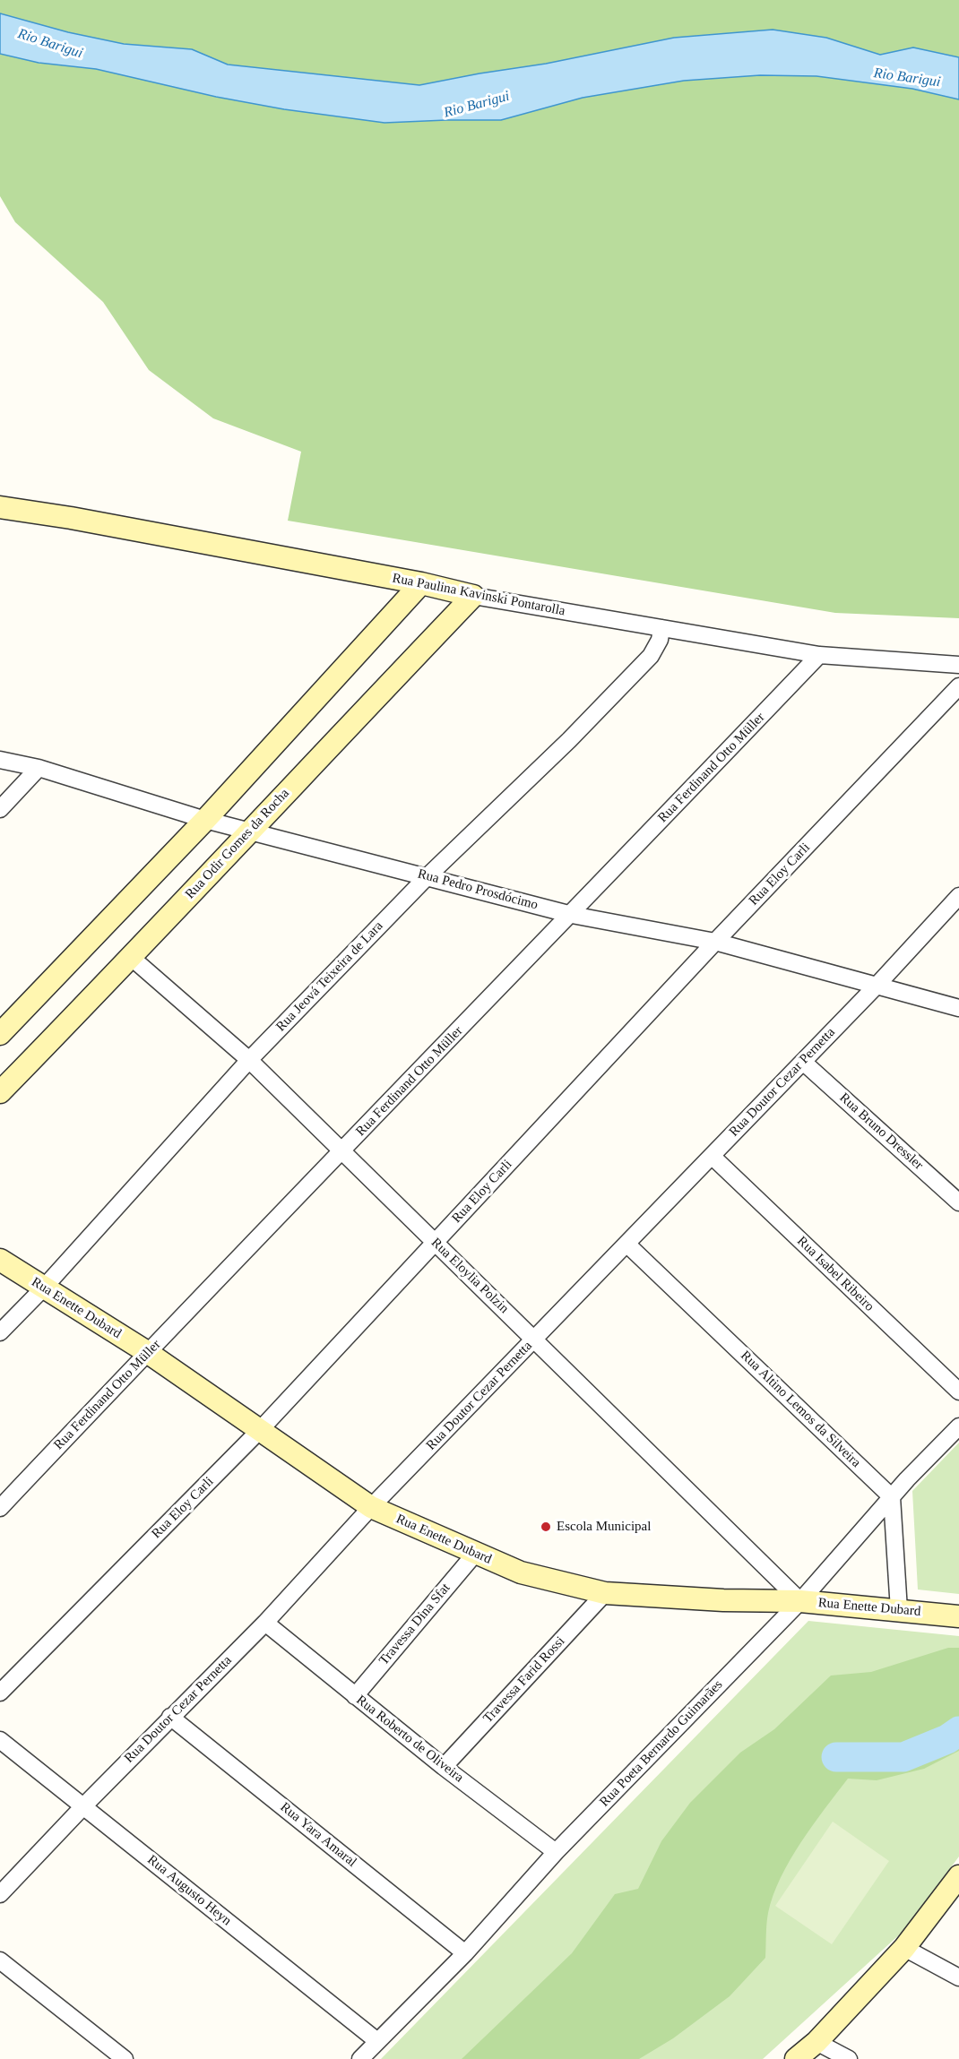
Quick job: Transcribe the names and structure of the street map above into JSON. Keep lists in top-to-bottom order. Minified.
{"streets":{"street":["Rua Paulina Kavinski Pontarolla","Rua Ferdinand Otto Müller","Rua Odir Gomes da Rocha","Rua Eloy Carli","Rua Pedro Prosdócimo","Rua Jeová Teixeira de Lara","Rua Doutor Cezar Pernetta","Rua Bruno Dressler","Rua Isabel Ribeiro","Rua Eloylia Polzin","Rua Enette Dubard","Rua Altino Lemos da Silveira","Travessa Dina Sfat","Travessa Farid Rossi","Rua Roberto de Oliveira","Rua Poeta Bernardo Guimarães","Rua Yara Amaral","Rua Augusto Heyn"]},"crossings":[["Rua Paulina Kavinski Pontarolla","Rua Ferdinand Otto Müller"],["Rua Paulina Kavinski Pontarolla","Rua Odir Gomes da Rocha"],["Rua Paulina Kavinski Pontarolla","Rua Jeová Teixeira de Lara"],["Rua Ferdinand Otto Müller","Rua Pedro Prosdócimo"],["Rua Ferdinand Otto Müller","Rua Eloylia Polzin"],["Rua Ferdinand Otto Müller","Rua Enette Dubard"],["Rua Odir Gomes da Rocha","Rua Pedro Prosdócimo"],["Rua Odir Gomes da Rocha","Rua Eloylia Polzin"],["Rua Eloy Carli","Rua Pedro Prosdócimo"],["Rua Eloy Carli","Rua Eloylia Polzin"],["Rua Eloy Carli","Rua Enette Dubard"],["Rua Pedro Prosdócimo","Rua Jeová Teixeira de Lara"],["Rua Pedro Prosdócimo","Rua Doutor Cezar Pernetta"],["Rua Jeová Teixeira de Lara","Rua Eloylia Polzin"],["Rua Jeová Teixeira de Lara","Rua Enette Dubard"],["Rua Doutor Cezar Pernetta","Rua Bruno Dressler"],["Rua Doutor Cezar Pernetta","Rua Isabel Ribeiro"],["Rua Doutor Cezar Pernetta","Rua Eloylia Polzin"],["Rua Doutor Cezar Pernetta","Rua Enette Dubard"],["Rua Doutor Cezar Pernetta","Rua Altino Lemos da Silveira"],["Rua Doutor Cezar Pernetta","Rua Roberto de Oliveira"],["Rua Doutor Cezar Pernetta","Rua Yara Amaral"],["Rua Doutor Cezar Pernetta","Rua Augusto Heyn"],["Rua Eloylia Polzin","Rua Enette Dubard"],["Rua Eloylia Polzin","Rua Poeta Bernardo Guimarães"],["Rua Enette Dubard","Travessa Dina Sfat"],["Rua Enette Dubard","Travessa Farid Rossi"],["Rua Enette Dubard","Rua Poeta Bernardo Guimarães"],["Rua Altino Lemos da Silveira","Rua Poeta Bernardo Guimarães"],["Travessa Dina Sfat","Rua Roberto de Oliveira"],["Travessa Farid Rossi","Rua Roberto de Oliveira"],["Rua Roberto de Oliveira","Rua Poeta Bernardo Guimarães"],["Rua Poeta Bernardo Guimarães","Rua Yara Amaral"],["Rua Poeta Bernardo Guimarães","Rua Augusto Heyn"]],"water":["Rio Barigui"],"places":["Escola Municipal"]}
